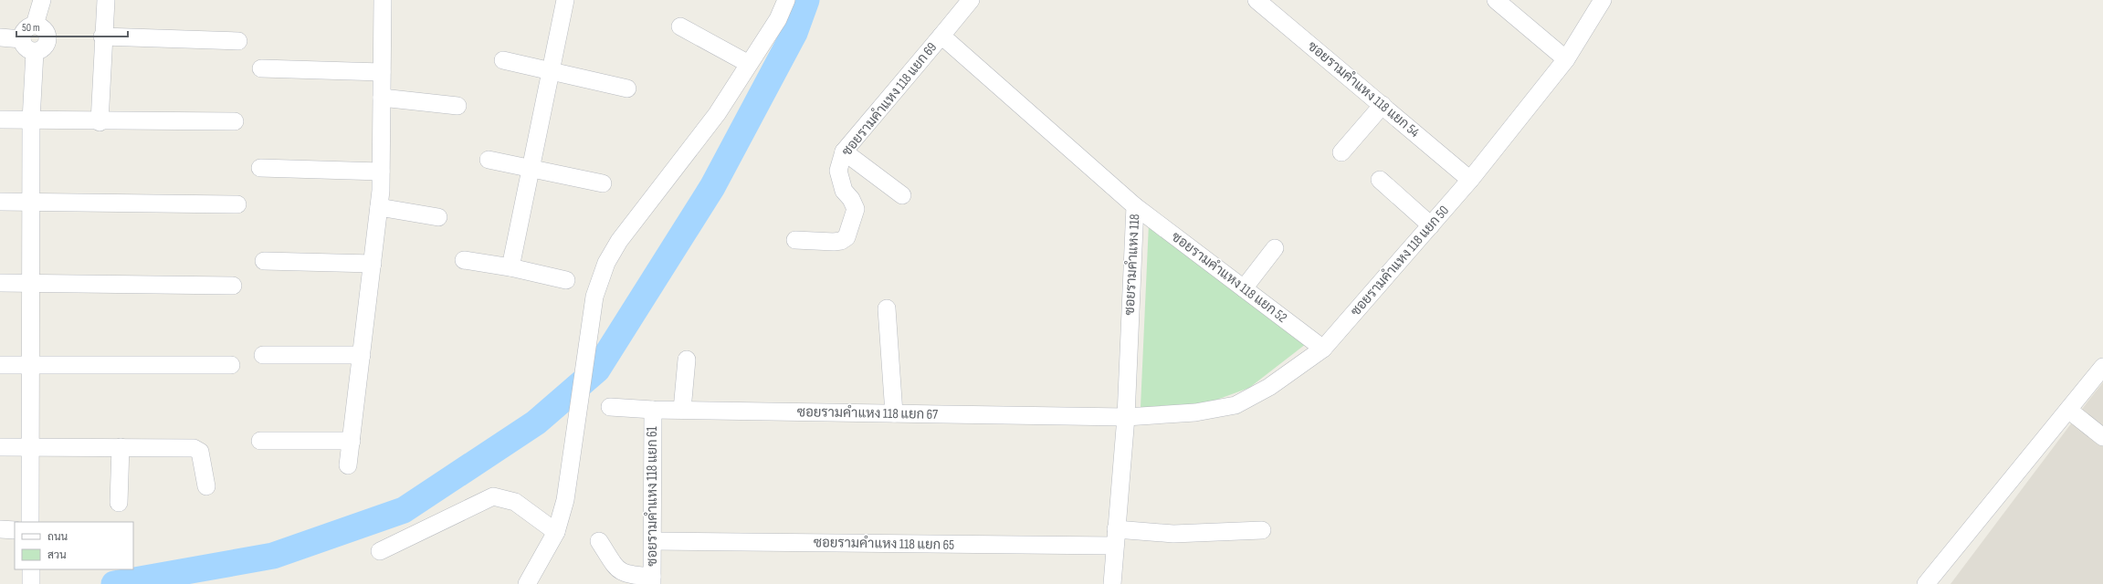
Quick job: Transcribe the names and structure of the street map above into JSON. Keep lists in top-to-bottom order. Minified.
{"streets":{"street":["ซอยรามคำแหง 118 แยก 54","ซอยรามคำแหง 118 แยก 69","ซอยรามคำแหง 118 แยก 50","ซอยรามคำแหง 118","ซอยรามคำแหง 118 แยก 52","ซอยรามคำแหง 118 แยก 67","ซอยรามคำแหง 118 แยก 61","ซอยรามคำแหง 118 แยก 65"]},"crossings":[["ซอยรามคำแหง 118 แยก 54","ซอยรามคำแหง 118 แยก 50"],["ซอยรามคำแหง 118 แยก 69","ซอยรามคำแหง 118"],["ซอยรามคำแหง 118 แยก 50","ซอยรามคำแหง 118"],["ซอยรามคำแหง 118 แยก 50","ซอยรามคำแหง 118 แยก 52"],["ซอยรามคำแหง 118 แยก 50","ซอยรามคำแหง 118 แยก 67"],["ซอยรามคำแหง 118","ซอยรามคำแหง 118 แยก 52"],["ซอยรามคำแหง 118","ซอยรามคำแหง 118 แยก 67"],["ซอยรามคำแหง 118","ซอยรามคำแหง 118 แยก 65"],["ซอยรามคำแหง 118 แยก 67","ซอยรามคำแหง 118 แยก 61"],["ซอยรามคำแหง 118 แยก 61","ซอยรามคำแหง 118 แยก 65"]],"legend":["ถนน","สวน"],"scale_bar":"50 m"}
